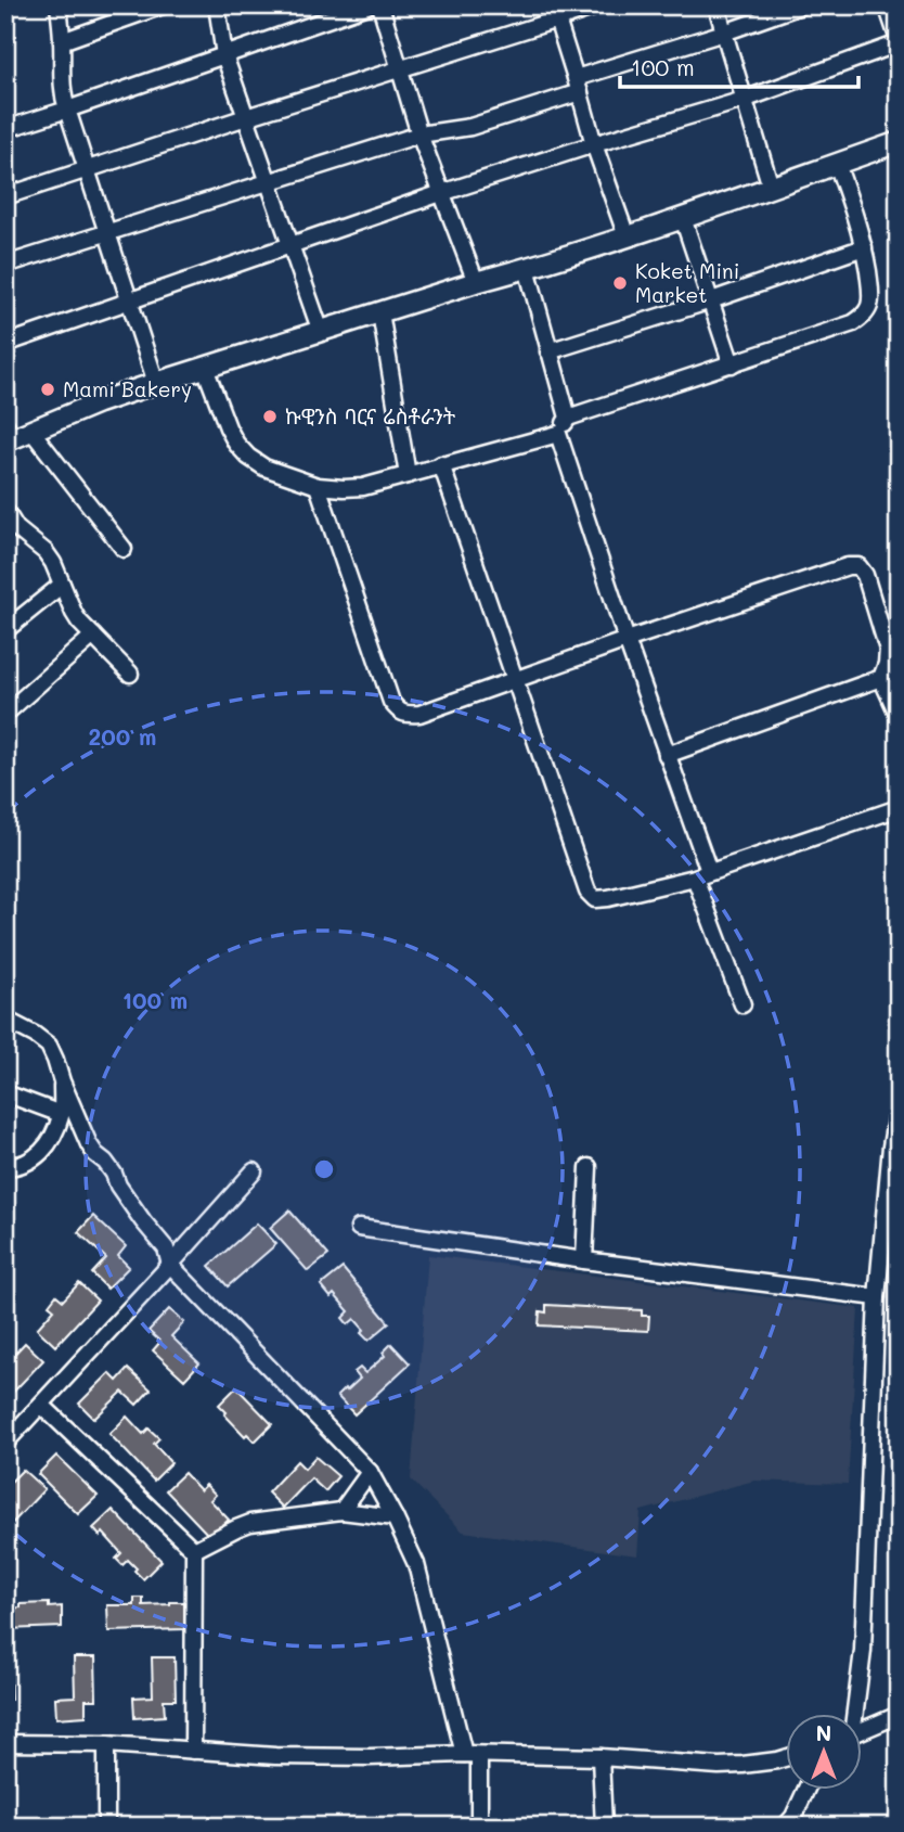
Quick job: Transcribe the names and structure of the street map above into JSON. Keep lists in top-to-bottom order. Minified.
{"places":["Koket Mini Market","Mami Bakery","ኩዊንስ ባርና ሬስቶራንት"],"scale_bar":"100 m","north":"top","rings":["200 m","100 m"]}
